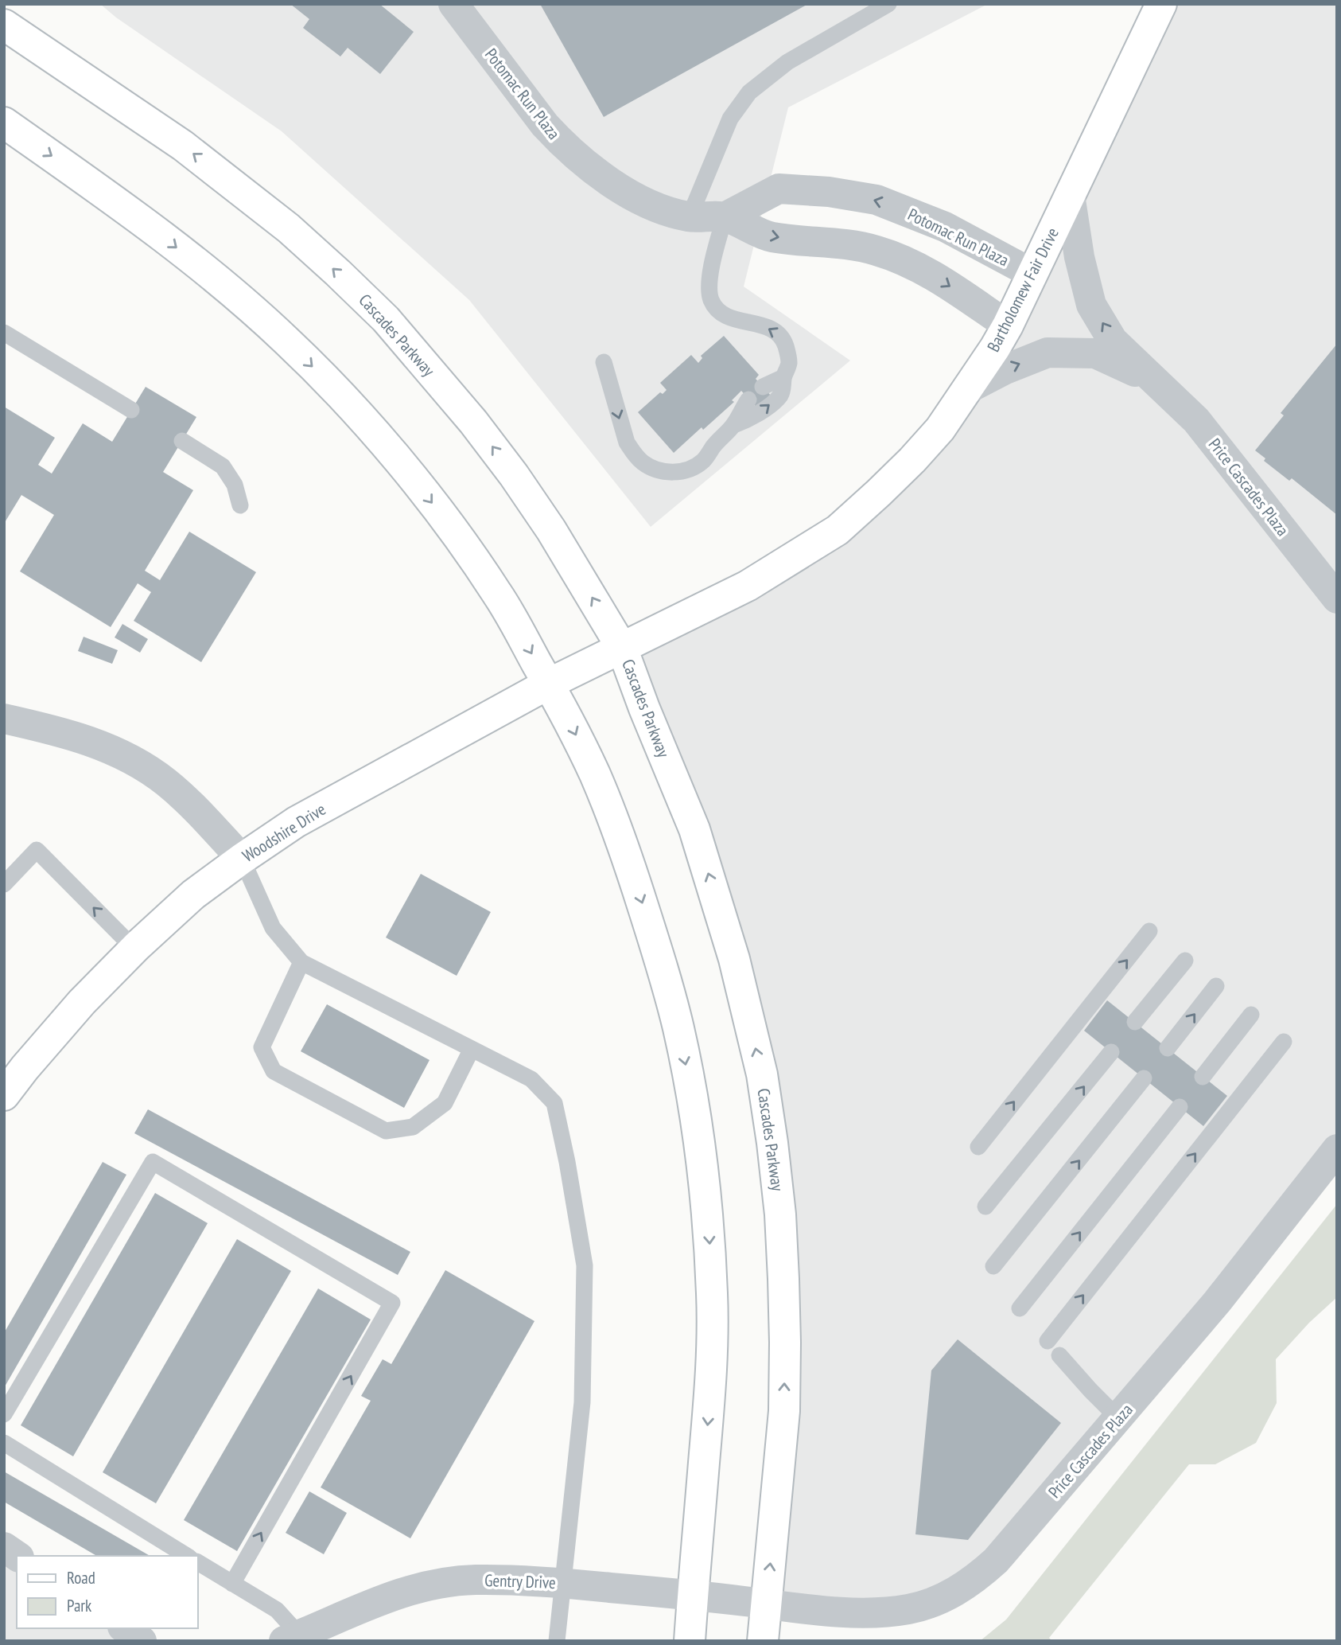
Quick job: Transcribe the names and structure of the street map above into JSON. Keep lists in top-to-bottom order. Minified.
{"streets":{"main road":["Bartholomew Fair Drive","Cascades Parkway","Woodshire Drive"],"street":["Potomac Run Plaza","Price Cascades Plaza","Gentry Drive"]},"crossings":[["Potomac Run Plaza","Bartholomew Fair Drive"],["Bartholomew Fair Drive","Cascades Parkway"],["Bartholomew Fair Drive","Price Cascades Plaza"],["Bartholomew Fair Drive","Woodshire Drive"],["Cascades Parkway","Price Cascades Plaza"],["Cascades Parkway","Woodshire Drive"],["Cascades Parkway","Gentry Drive"],["Price Cascades Plaza","Gentry Drive"]],"legend":["Road","Park"]}
